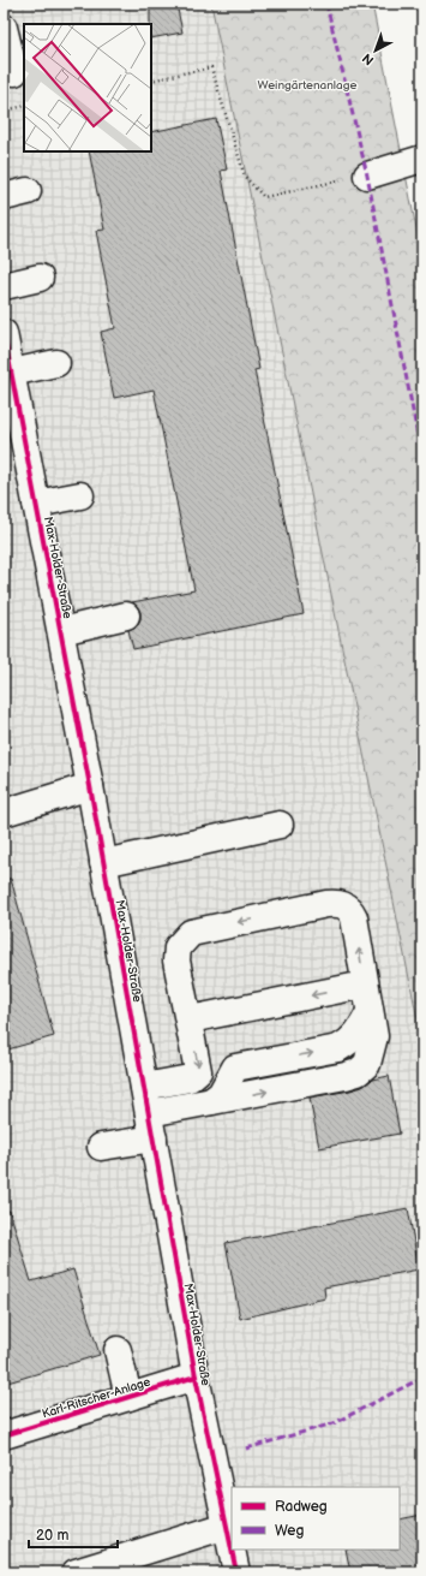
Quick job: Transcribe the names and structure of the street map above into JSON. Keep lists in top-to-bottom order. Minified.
{"streets":{"street":["Max-Holder-Straße","Karl-Ritscher-Anlage"]},"crossings":[["Max-Holder-Straße","Karl-Ritscher-Anlage"]],"parks":["Weingärtenanlage"],"legend":["Radweg","Weg"],"scale_bar":"20 m","north":"bottom left"}
